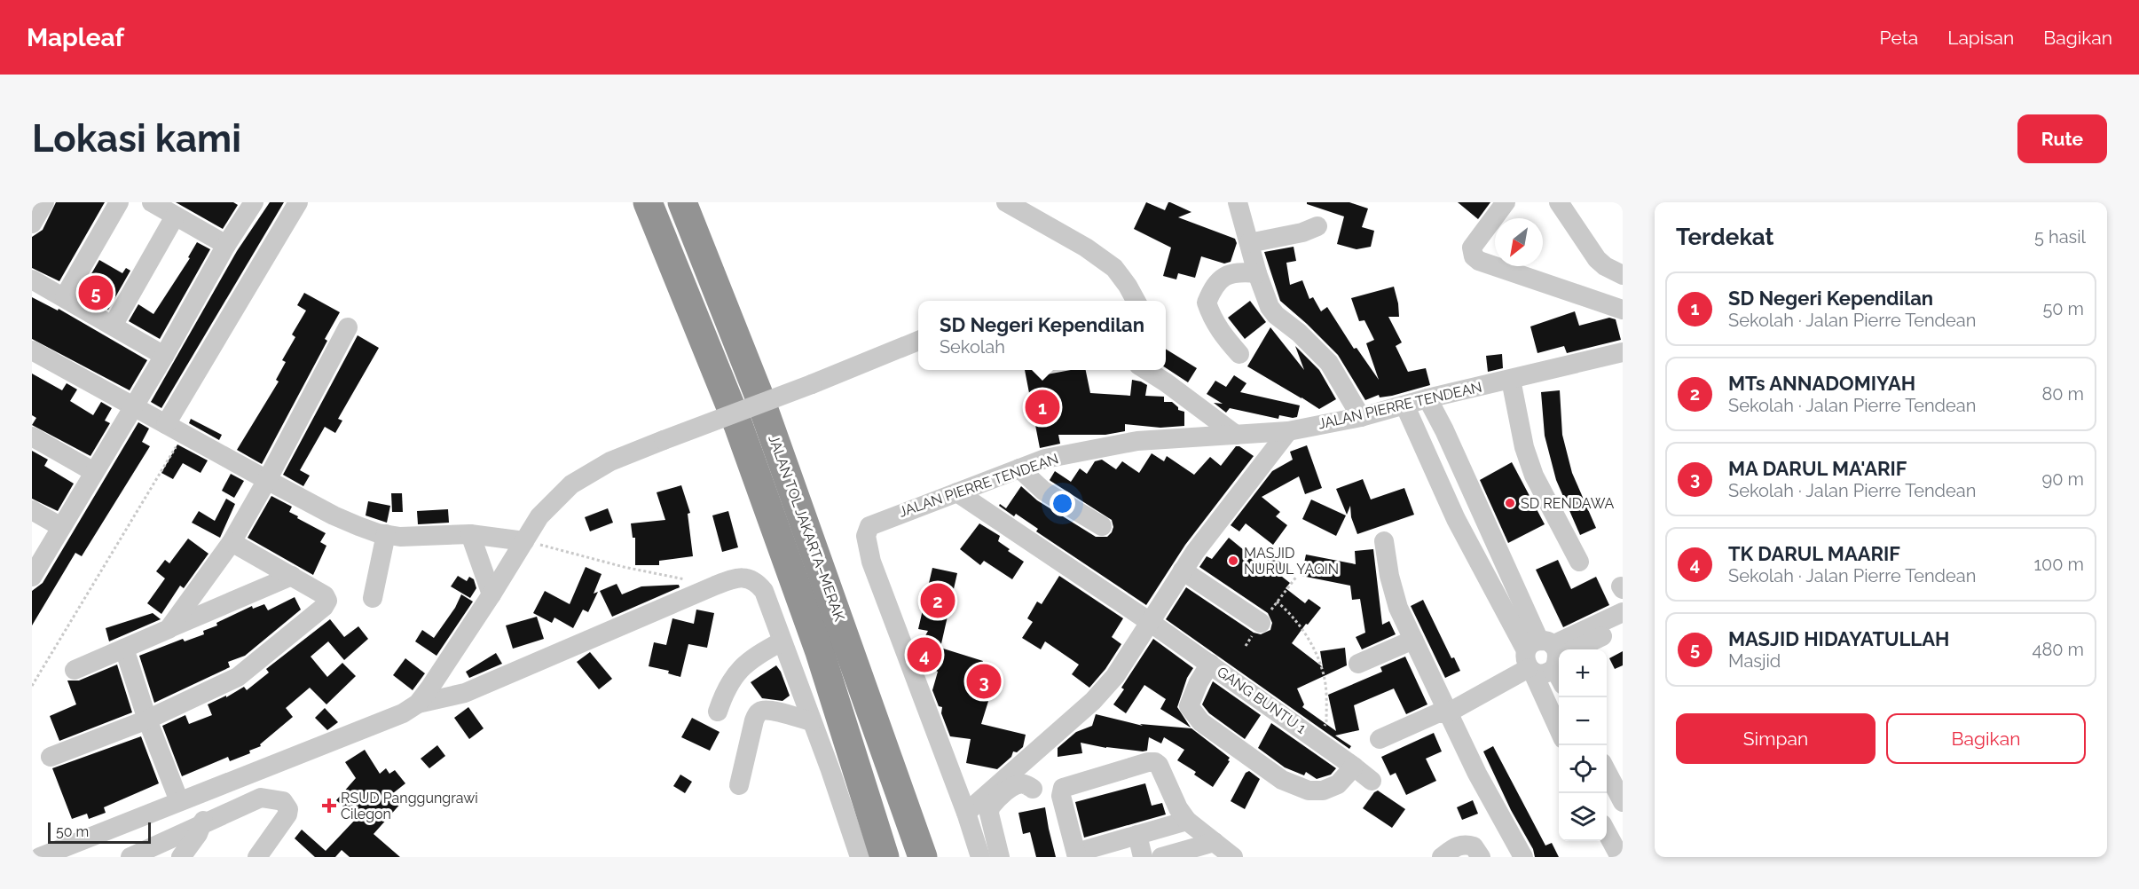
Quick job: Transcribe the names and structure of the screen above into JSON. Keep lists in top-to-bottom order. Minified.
{"streets":{"highway":["JALAN TOL JAKARTA–MERAK"],"street":["JALAN PIERRE TENDEAN","GANG BUNTU 1"]},"crossings":[["JALAN PIERRE TENDEAN","GANG BUNTU 1"]],"places":{"other":["SD RENDAWA","MASJID NURUL YAQIN"],"health":["RSUD Panggungrawi Cilegon"]},"scale_bar":"50 m","north":"bottom left","page":{"header":"Mapleaf","nav":["Peta","Lapisan","Bagikan"],"buttons":["Rute",["Simpan","Bagikan"]],"title":"Lokasi kami","heading":["Terdekat","5 hasil"],"list":[{"mark":"1","name":"SD Negeri Kependilan","note":"Sekolah · Jalan Pierre Tendean","value":"50 m"},{"mark":"2","name":"MTs ANNADOMIYAH","note":"Sekolah · Jalan Pierre Tendean","value":"80 m"},{"mark":"3","name":"MA DARUL MA'ARIF","note":"Sekolah · Jalan Pierre Tendean","value":"90 m"},{"mark":"4","name":"TK DARUL MAARIF","note":"Sekolah · Jalan Pierre Tendean","value":"100 m"},{"mark":"5","name":"MASJID HIDAYATULLAH","note":"Masjid","value":"480 m"}],"pins":["5","1","2","4","3"],"popup":["SD Negeri Kependilan","Sekolah"],"map_buttons":["+","−"],"scale":"50 m"}}
